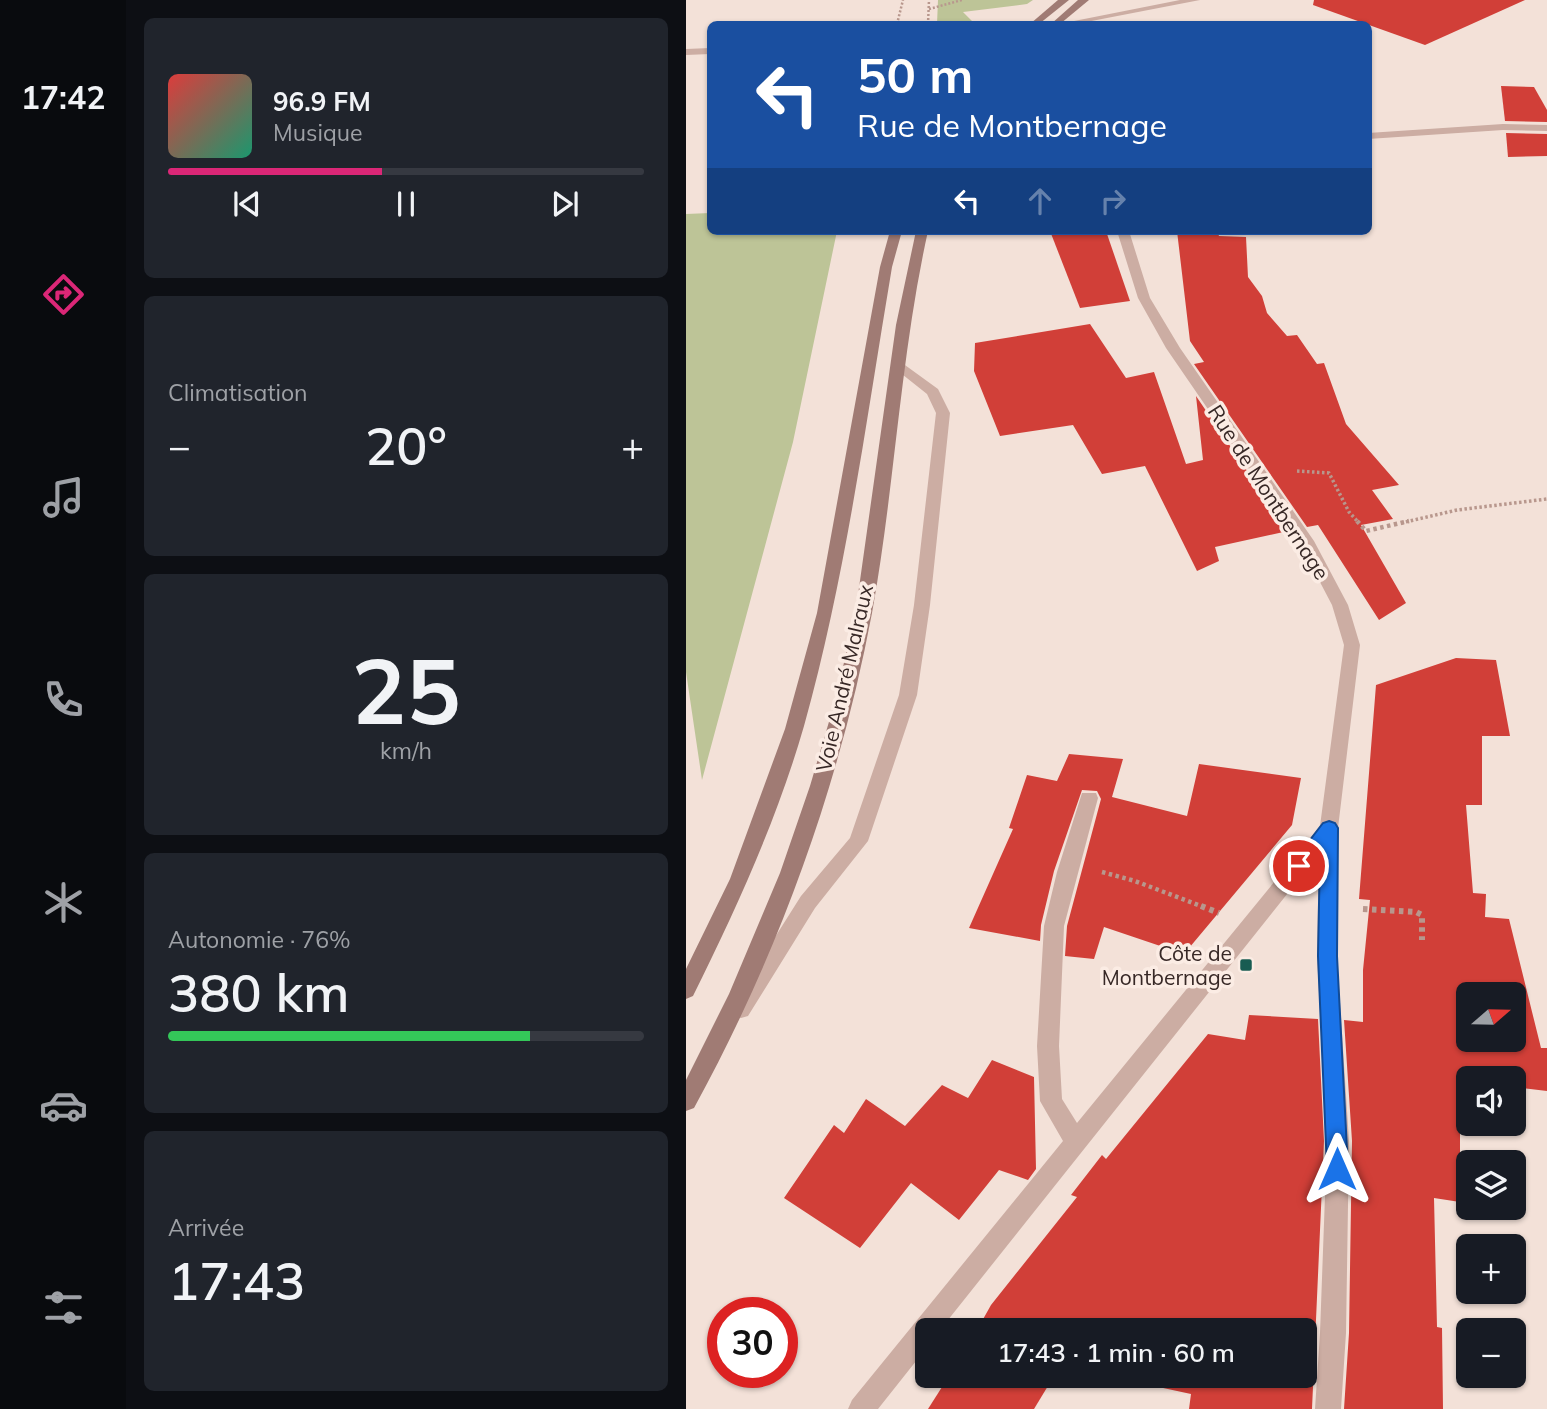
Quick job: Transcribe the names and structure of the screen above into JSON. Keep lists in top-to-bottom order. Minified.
{"streets":{"main road":["Voie André Malraux"],"street":["Rue de Montbernage"]},"places":{"transit":["Côte de Montbernage"]},"north":"right","page":{"tabs":"17:42","turn":["50 m","Rue de Montbernage"],"song":["96.9 FM","Musique"],"tile":["Climatisation",["25","km/h"],["Autonomie · 76%","380 km"],["Arrivée","17:43"]],"heat":["−","20°","+"],"map_buttons":["+","−"],"limit":"30","trip":"17:43 · 1 min · 60 m"}}
